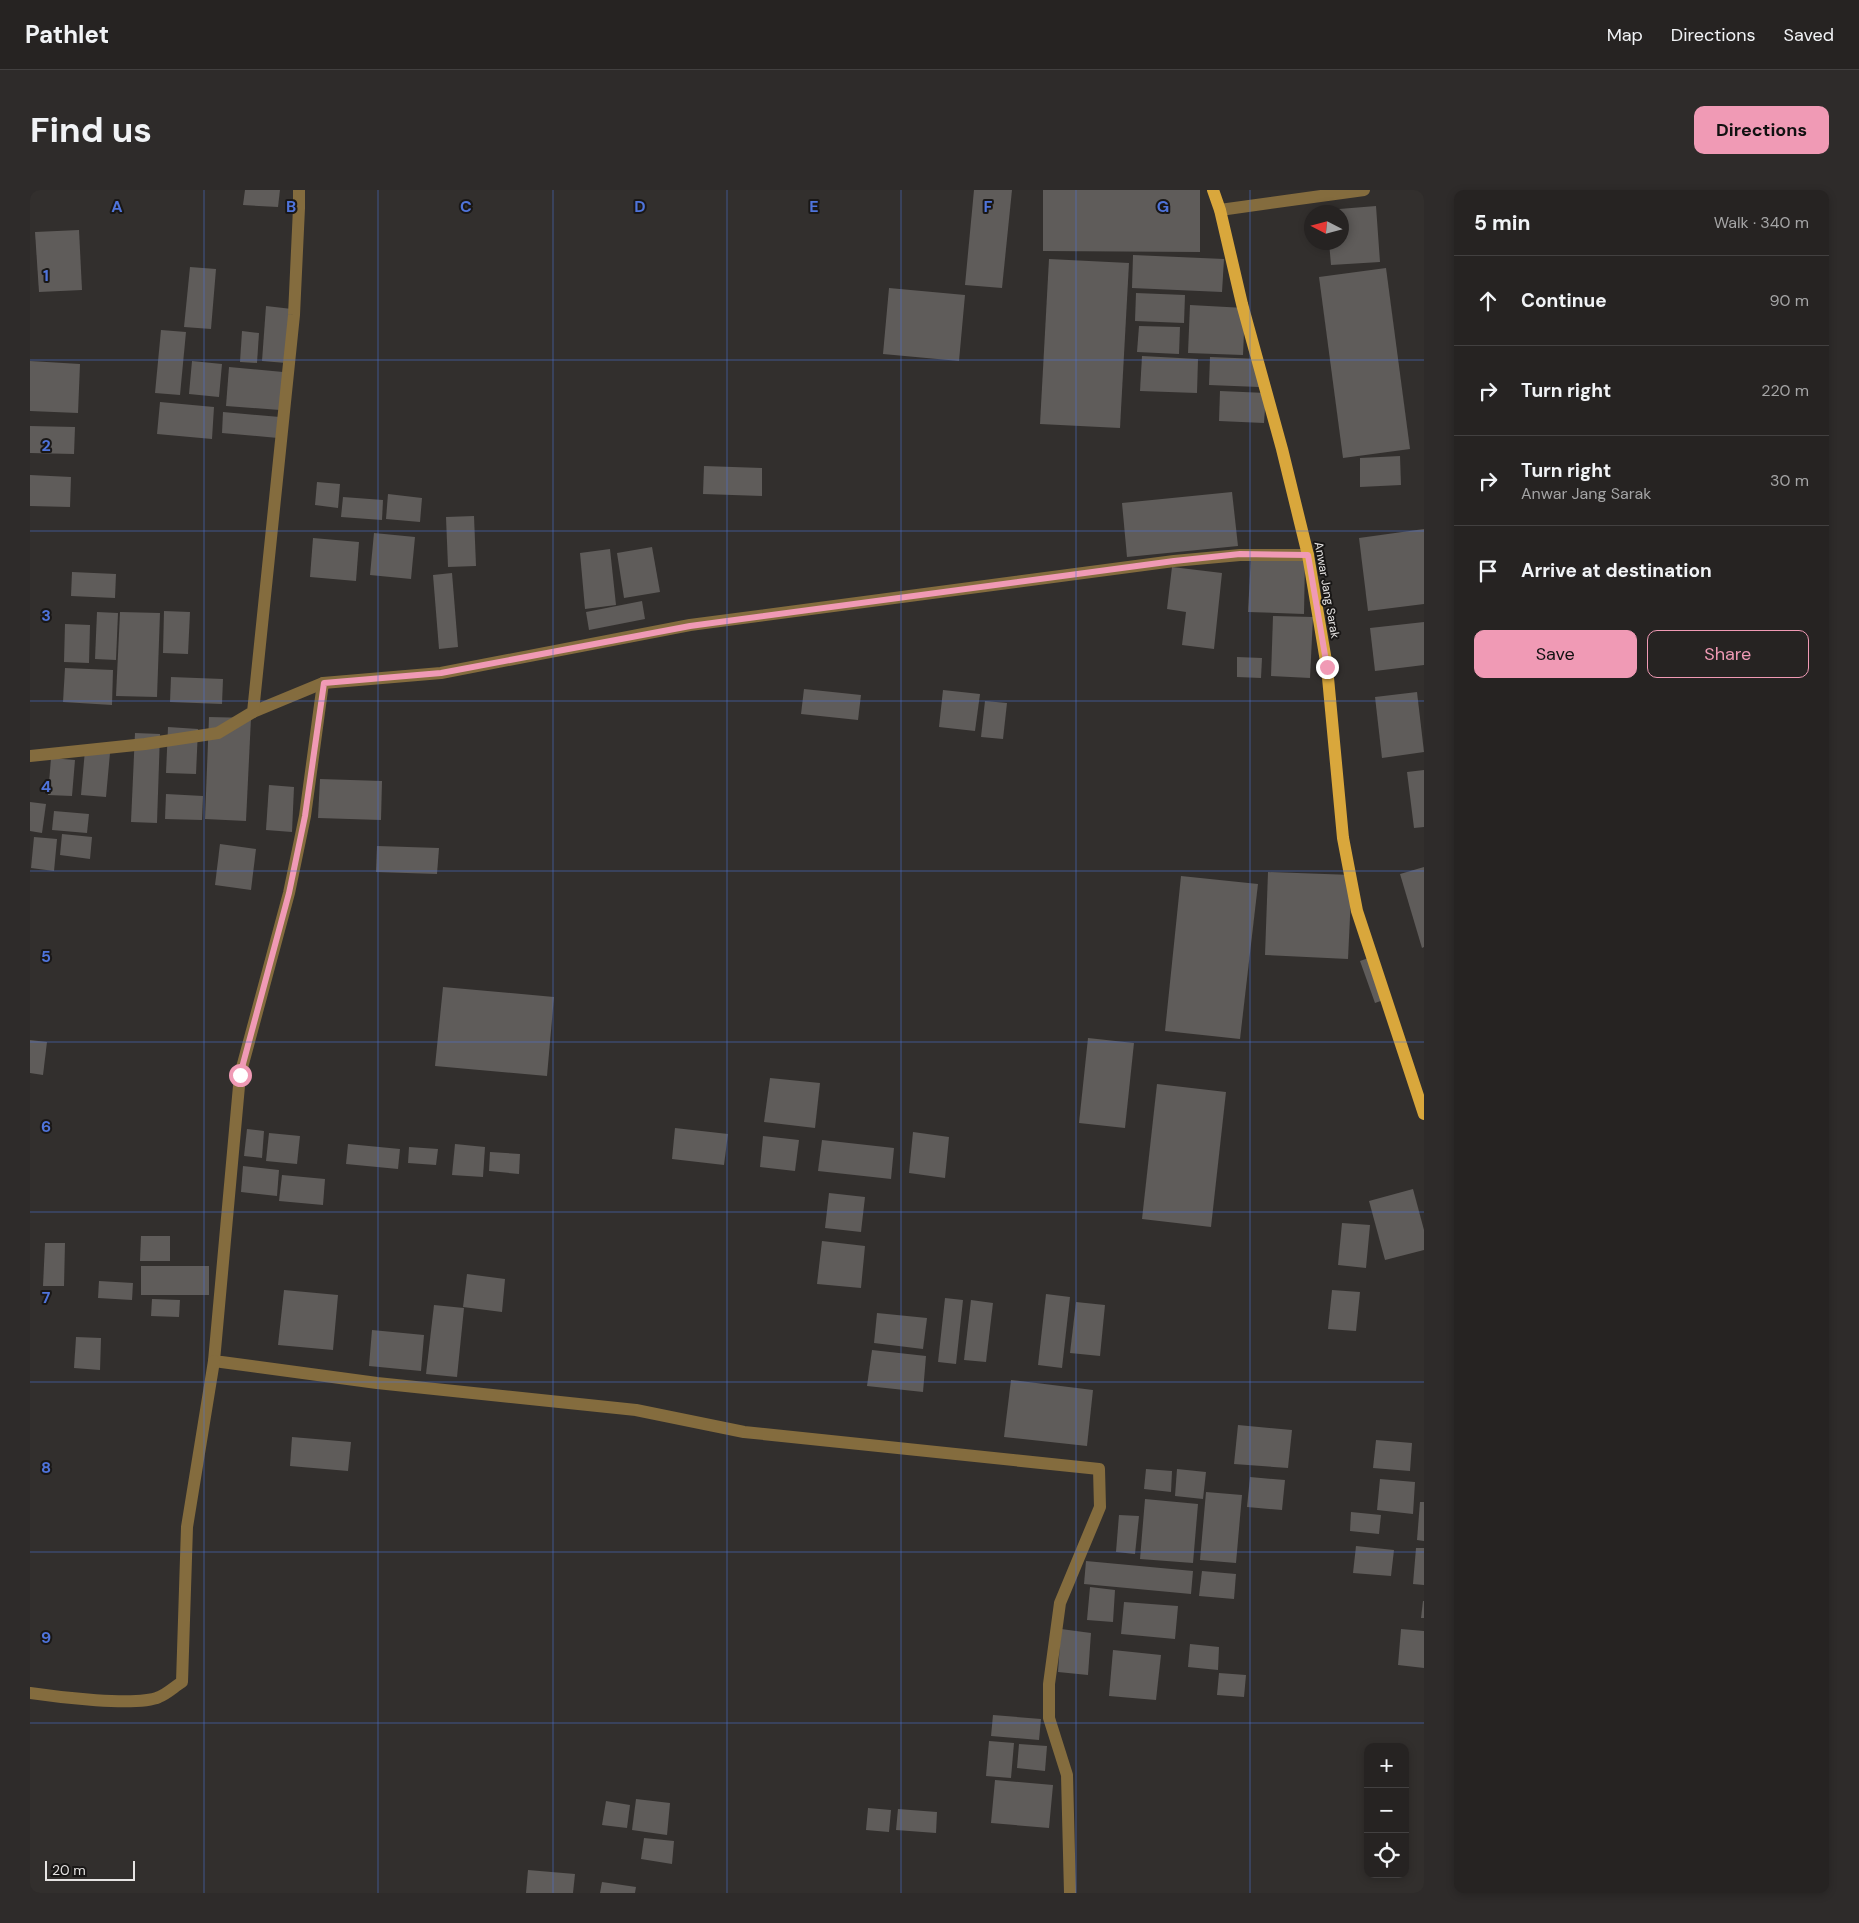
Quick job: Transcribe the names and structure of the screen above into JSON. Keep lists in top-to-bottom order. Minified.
{"streets":{"main road":["Anwar Jang Sarak"]},"scale_bar":"20 m","north":"left","page":{"header":"Pathlet","nav":["Map","Directions","Saved"],"buttons":["Directions",["Save","Share"]],"title":"Find us","heading":["5 min","Walk · 340 m"],"list":[["Continue","90 m"],["Turn right","220 m"],["Turn right","Anwar Jang Sarak","30 m"],"Arrive at destination"],"map_buttons":["+","−"],"scale":"20 m"},"grid":{"columns":["A","B","C","D","E","F","G"],"rows":["1","2","3","4","5","6","7","8","9"]}}
